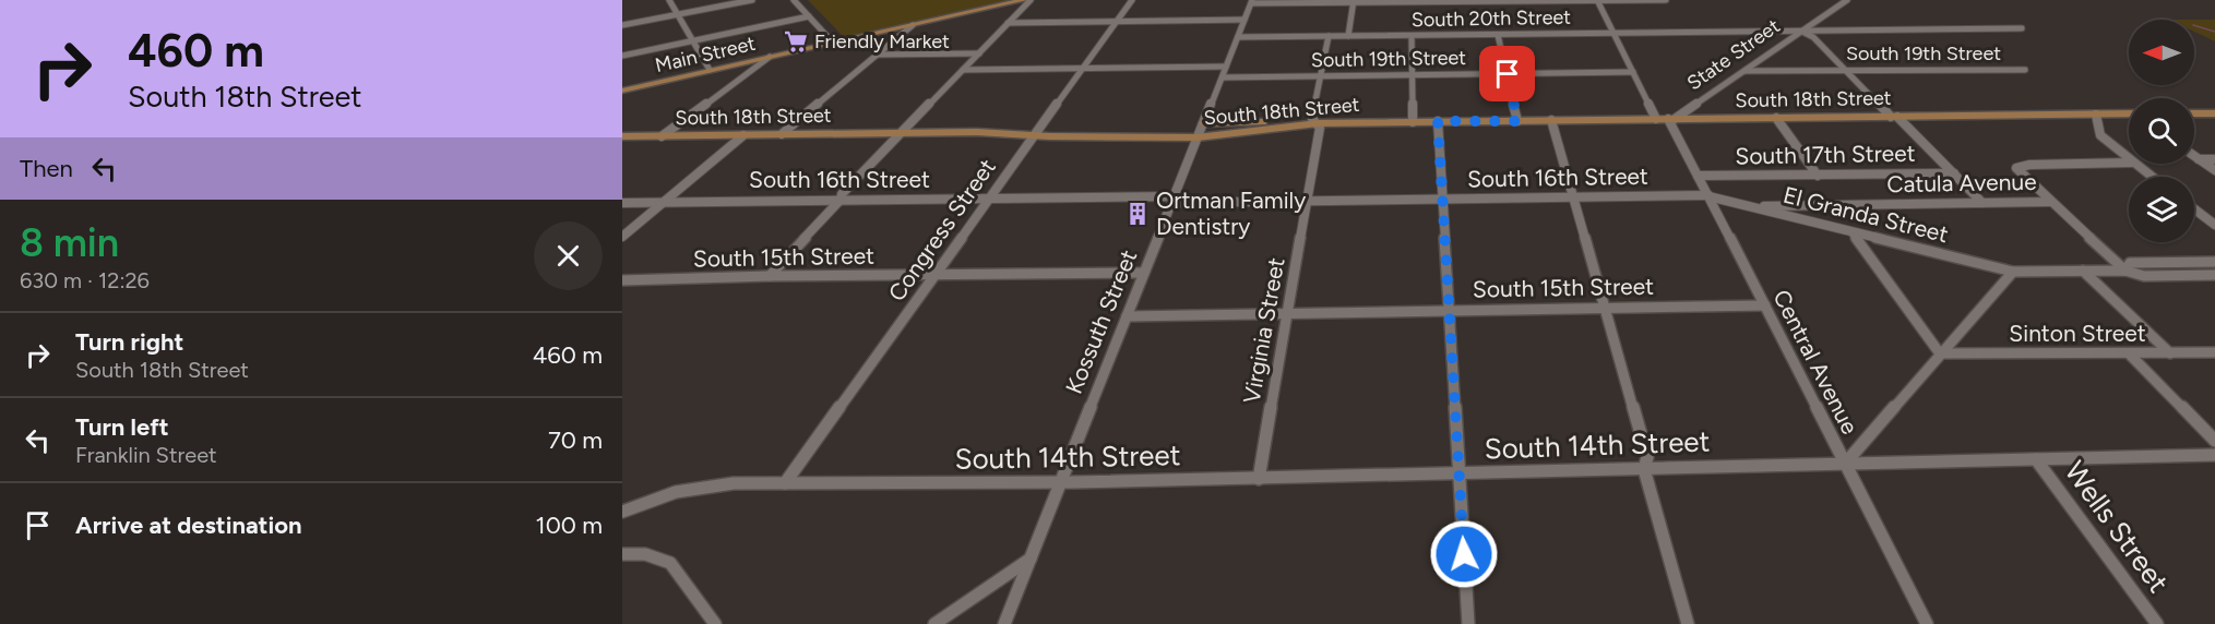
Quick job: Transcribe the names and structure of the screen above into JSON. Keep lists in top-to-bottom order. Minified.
{"streets":{"main road":["Main Street","South 18th Street"],"street":["South 20th Street","South 19th Street","State Street","South 17th Street","South 16th Street","Catula Avenue","El Granda Street","Congress Street","South 15th Street","Kossuth Street","Virginia Street","Sinton Street","Central Avenue","South 14th Street","Wells Street"]},"crossings":[["South 20th Street","State Street"],["South 20th Street","Kossuth Street"],["South 20th Street","Virginia Street"],["South 20th Street","Central Avenue"],["South 19th Street","State Street"],["South 19th Street","Kossuth Street"],["South 19th Street","Virginia Street"],["South 19th Street","Central Avenue"],["State Street","South 18th Street"],["State Street","Central Avenue"],["South 18th Street","Congress Street"],["South 18th Street","Kossuth Street"],["South 18th Street","Virginia Street"],["South 18th Street","Central Avenue"],["South 17th Street","Central Avenue"],["South 16th Street","El Granda Street"],["South 16th Street","Congress Street"],["South 16th Street","Kossuth Street"],["South 16th Street","Virginia Street"],["South 16th Street","Central Avenue"],["Catula Avenue","El Granda Street"],["El Granda Street","Central Avenue"],["Congress Street","South 15th Street"],["Congress Street","South 14th Street"],["South 15th Street","Kossuth Street"],["South 15th Street","Virginia Street"],["South 15th Street","Central Avenue"],["Kossuth Street","South 14th Street"],["Virginia Street","South 14th Street"],["Central Avenue","South 14th Street"],["South 14th Street","Wells Street"]],"places":{"supermarket":["Friendly Market"],"building":["Ortman Family Dentistry"]},"north":"left","page":{"turn":["460 m","South 18th Street"],"then":"Then","heading":["8 min","630 m · 12:26"],"list":[{"name":"Turn right","note":"South 18th Street","value":"460 m"},{"name":"Turn left","note":"Franklin Street","value":"70 m"},{"name":"Arrive at destination","value":"100 m"}]}}
